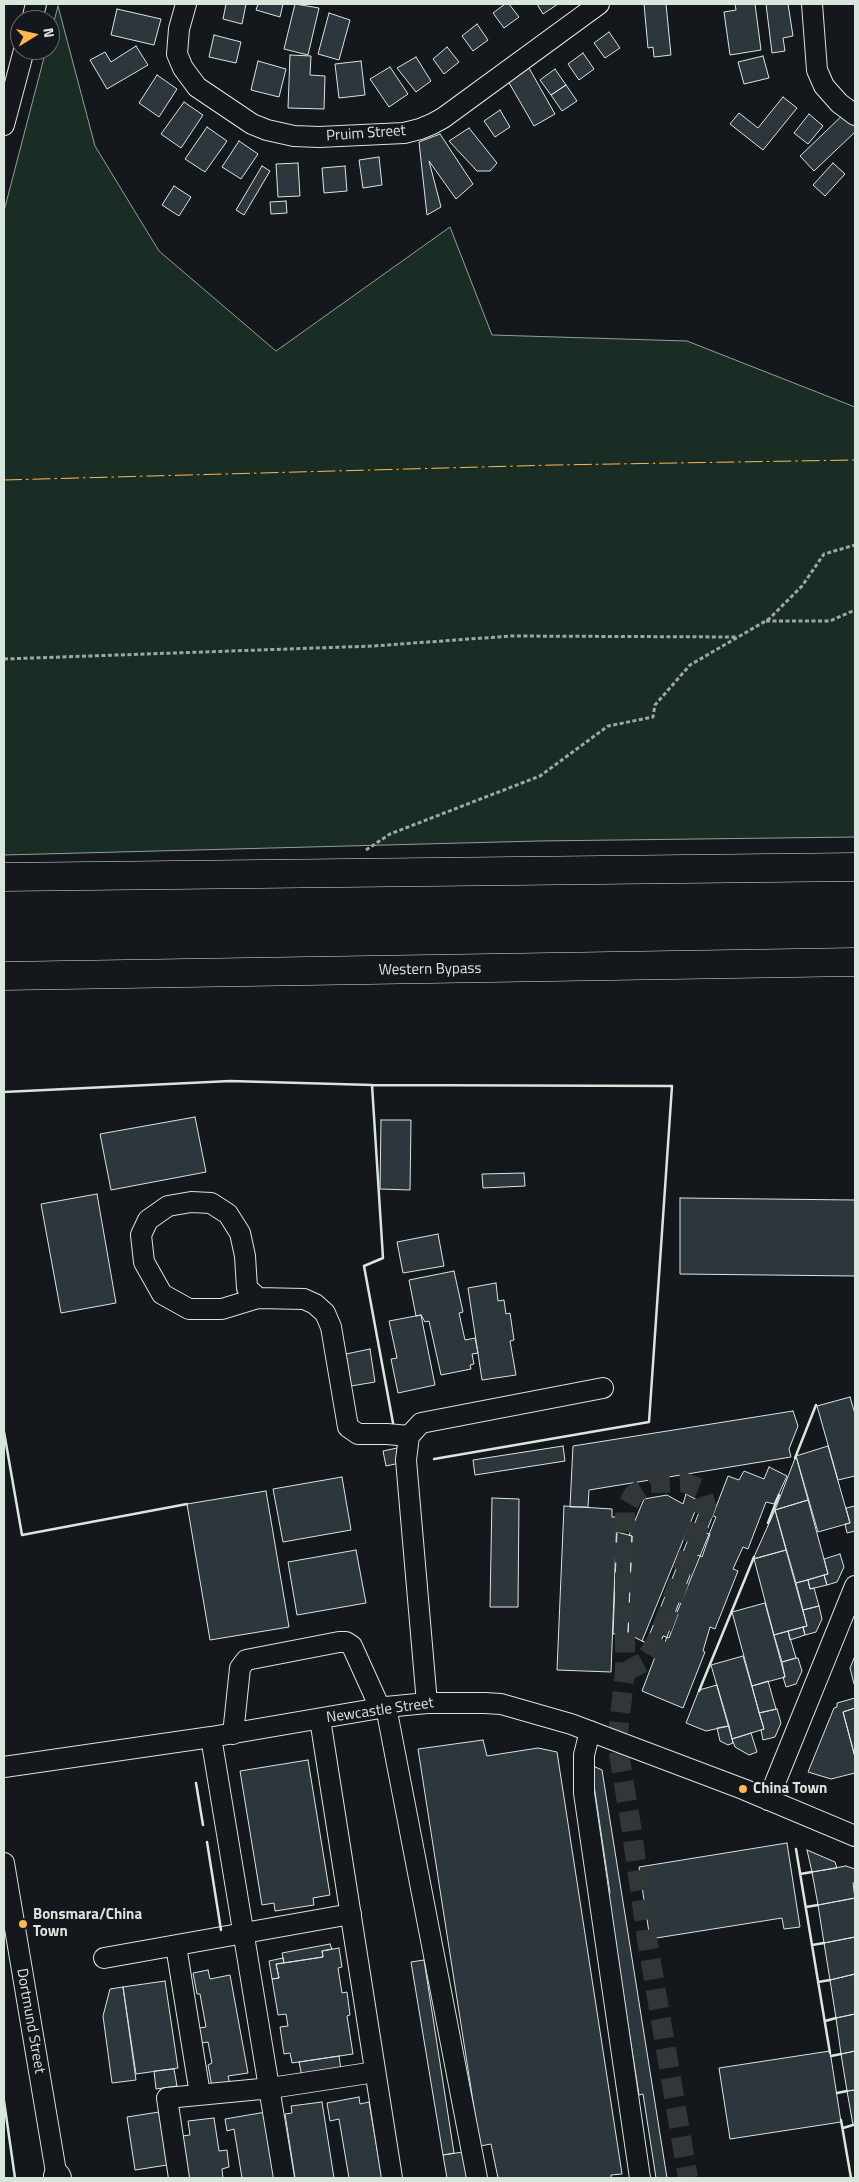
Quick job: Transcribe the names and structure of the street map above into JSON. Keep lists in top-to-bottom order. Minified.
{"streets":{"highway":["Western Bypass"],"street":["Pruim Street","Newcastle Street","Dortmund Street"]},"places":["China Town","Bonsmara/China Town"],"north":"right"}
